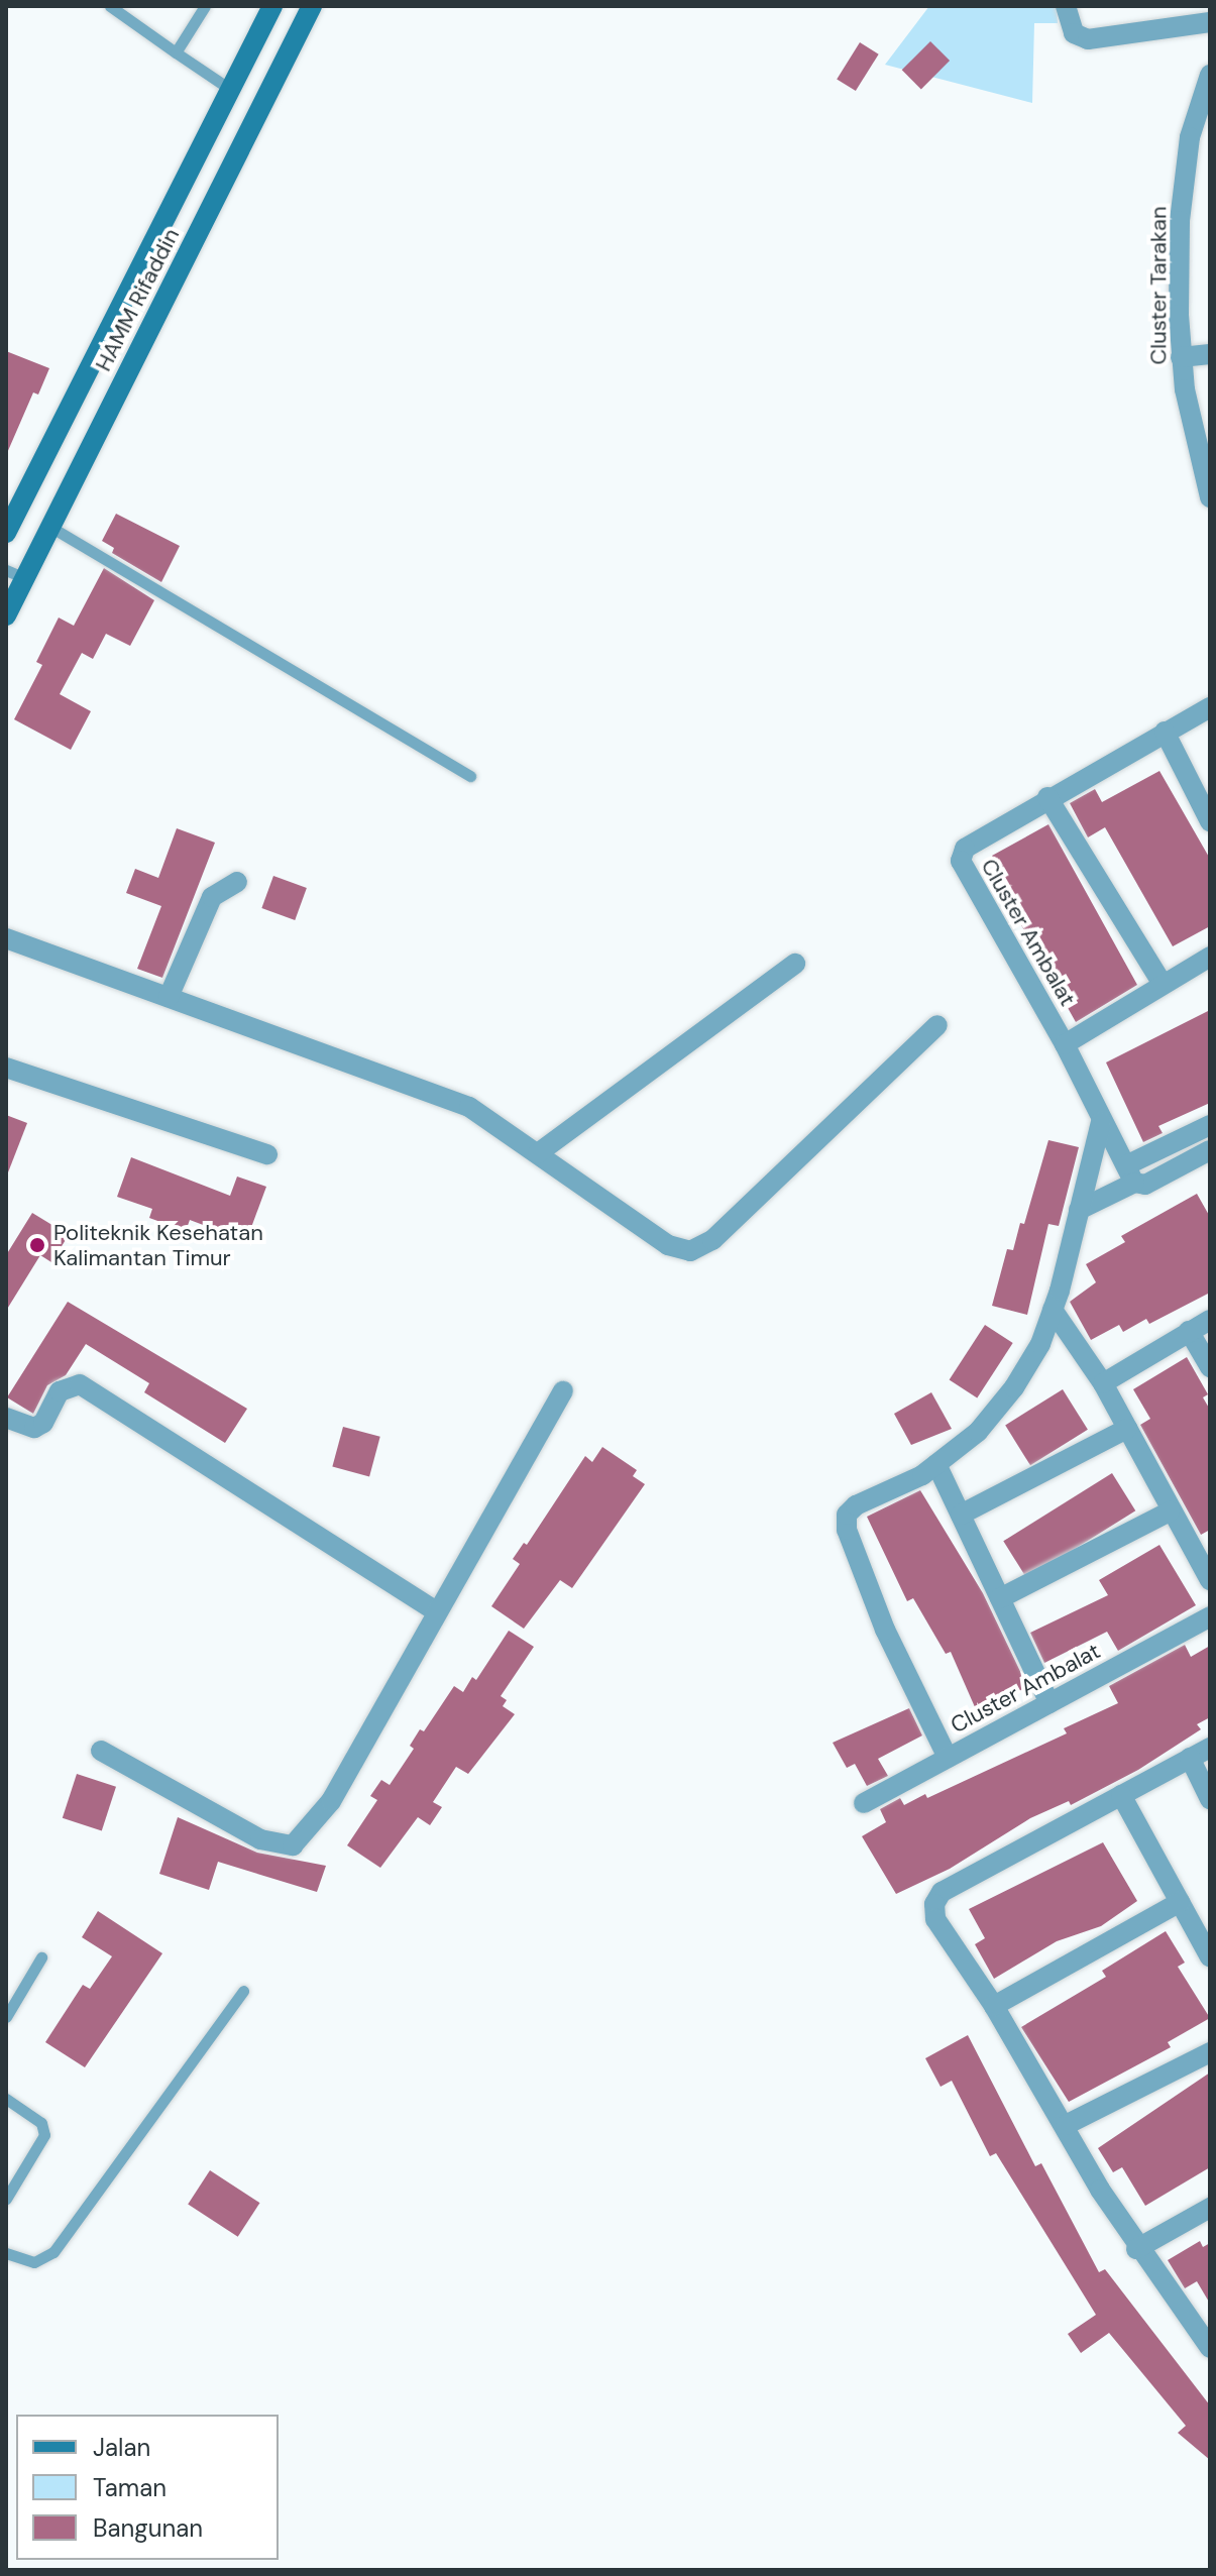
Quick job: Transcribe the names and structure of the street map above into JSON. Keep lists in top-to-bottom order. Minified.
{"streets":{"main road":["HAMM Rifaddin"],"street":["Cluster Tarakan","Cluster Ambalat"]},"places":["Politeknik Kesehatan Kalimantan Timur"],"legend":["Jalan","Taman","Bangunan"]}
